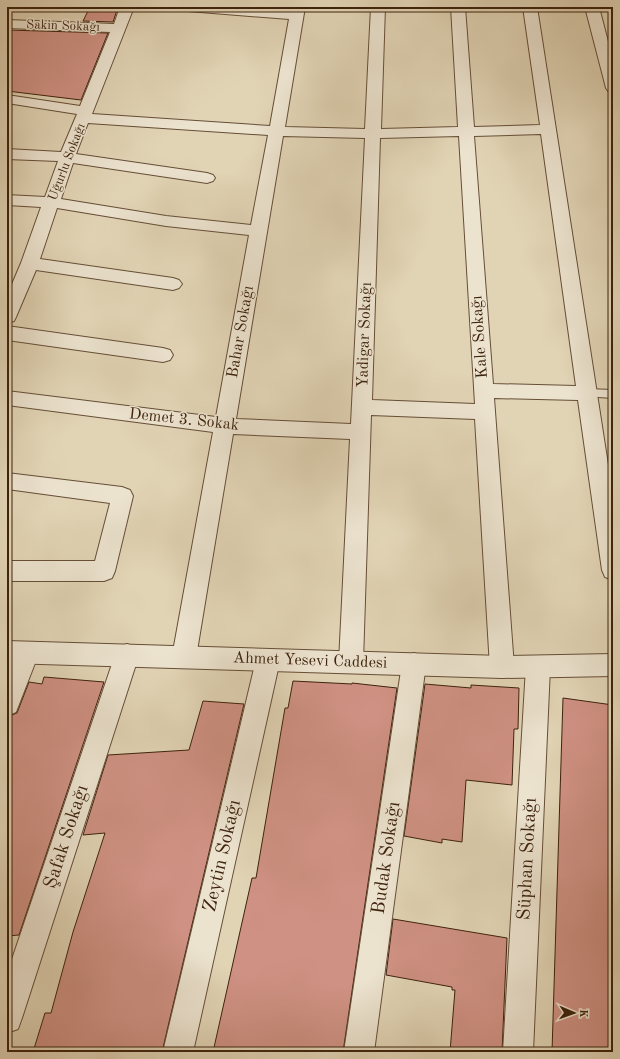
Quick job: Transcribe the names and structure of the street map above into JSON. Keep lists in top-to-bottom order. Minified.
{"streets":{"street":["Sakin Sokağı","Uğurlu Sokağı","Bahar Sokağı","Yadigar Sokağı","Kale Sokağı","Demet 3. Sokak","Ahmet Yesevi Caddesi","Şafak Sokağı","Zeytin Sokağı","Budak Sokağı","Süphan Sokağı"]},"crossings":[["Sakin Sokağı","Uğurlu Sokağı"],["Bahar Sokağı","Demet 3. Sokak"],["Bahar Sokağı","Ahmet Yesevi Caddesi"],["Yadigar Sokağı","Demet 3. Sokak"],["Yadigar Sokağı","Ahmet Yesevi Caddesi"],["Kale Sokağı","Ahmet Yesevi Caddesi"],["Ahmet Yesevi Caddesi","Şafak Sokağı"],["Ahmet Yesevi Caddesi","Zeytin Sokağı"],["Ahmet Yesevi Caddesi","Budak Sokağı"],["Ahmet Yesevi Caddesi","Süphan Sokağı"]],"north":"right"}
